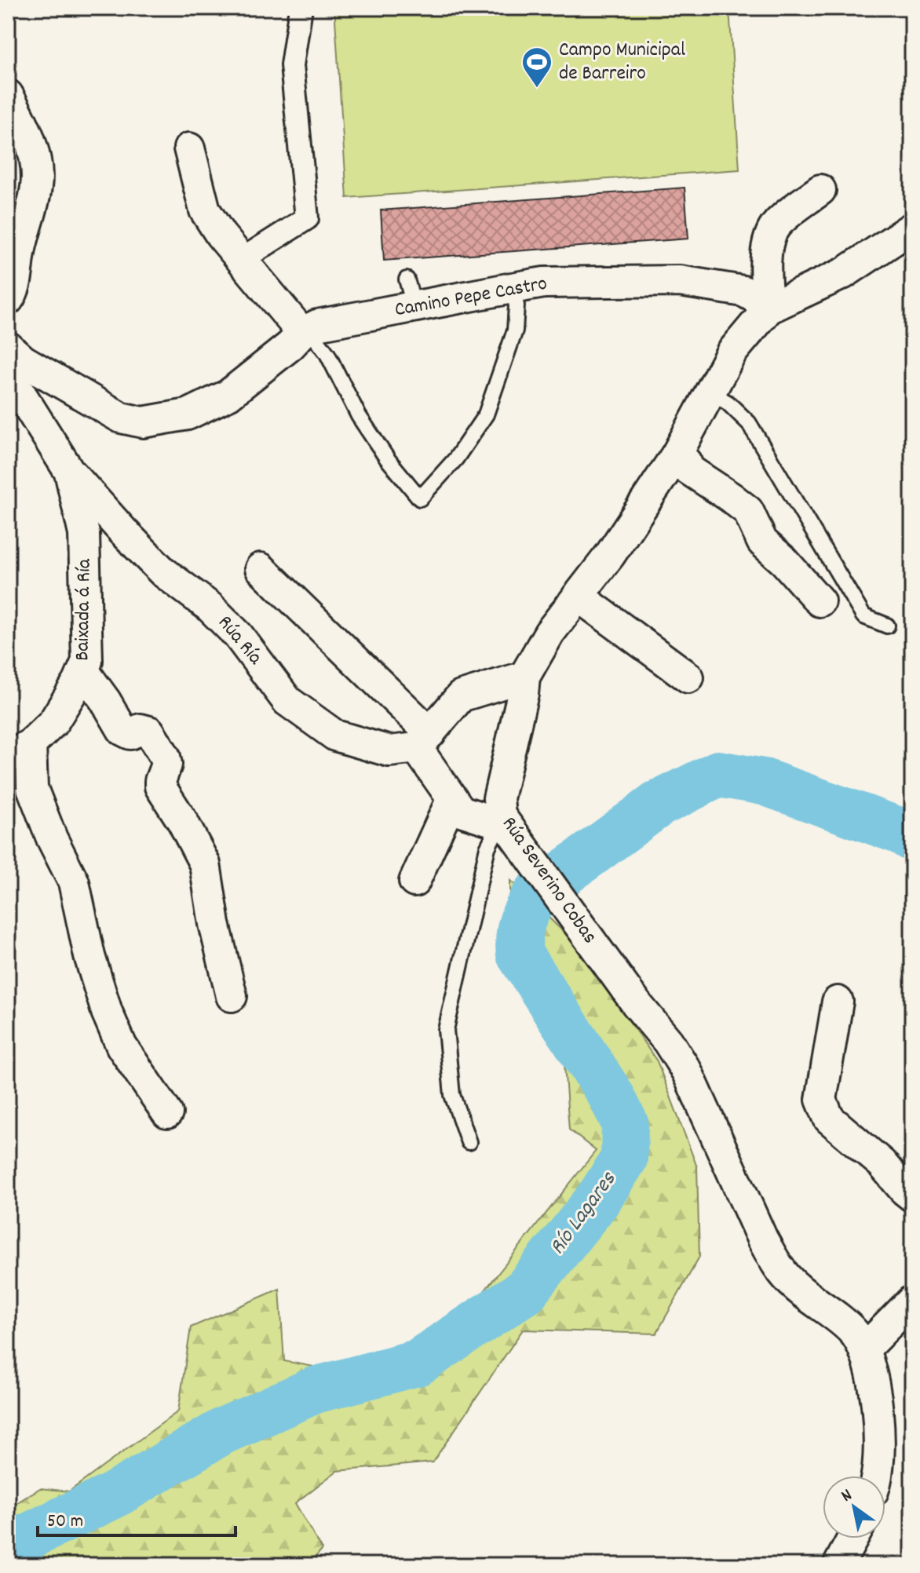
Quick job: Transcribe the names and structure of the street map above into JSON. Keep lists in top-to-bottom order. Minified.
{"streets":{"street":["Camino Pepe Castro","Baixada á Ría","Rúa Ría","Rúa Severino Cobas"]},"crossings":[["Camino Pepe Castro","Rúa Severino Cobas"],["Baixada á Ría","Rúa Ría"]],"water":["Río Lagares"],"places":{"sports":["Campo Municipal de Barreiro"]},"scale_bar":"50 m","north":"top left"}
